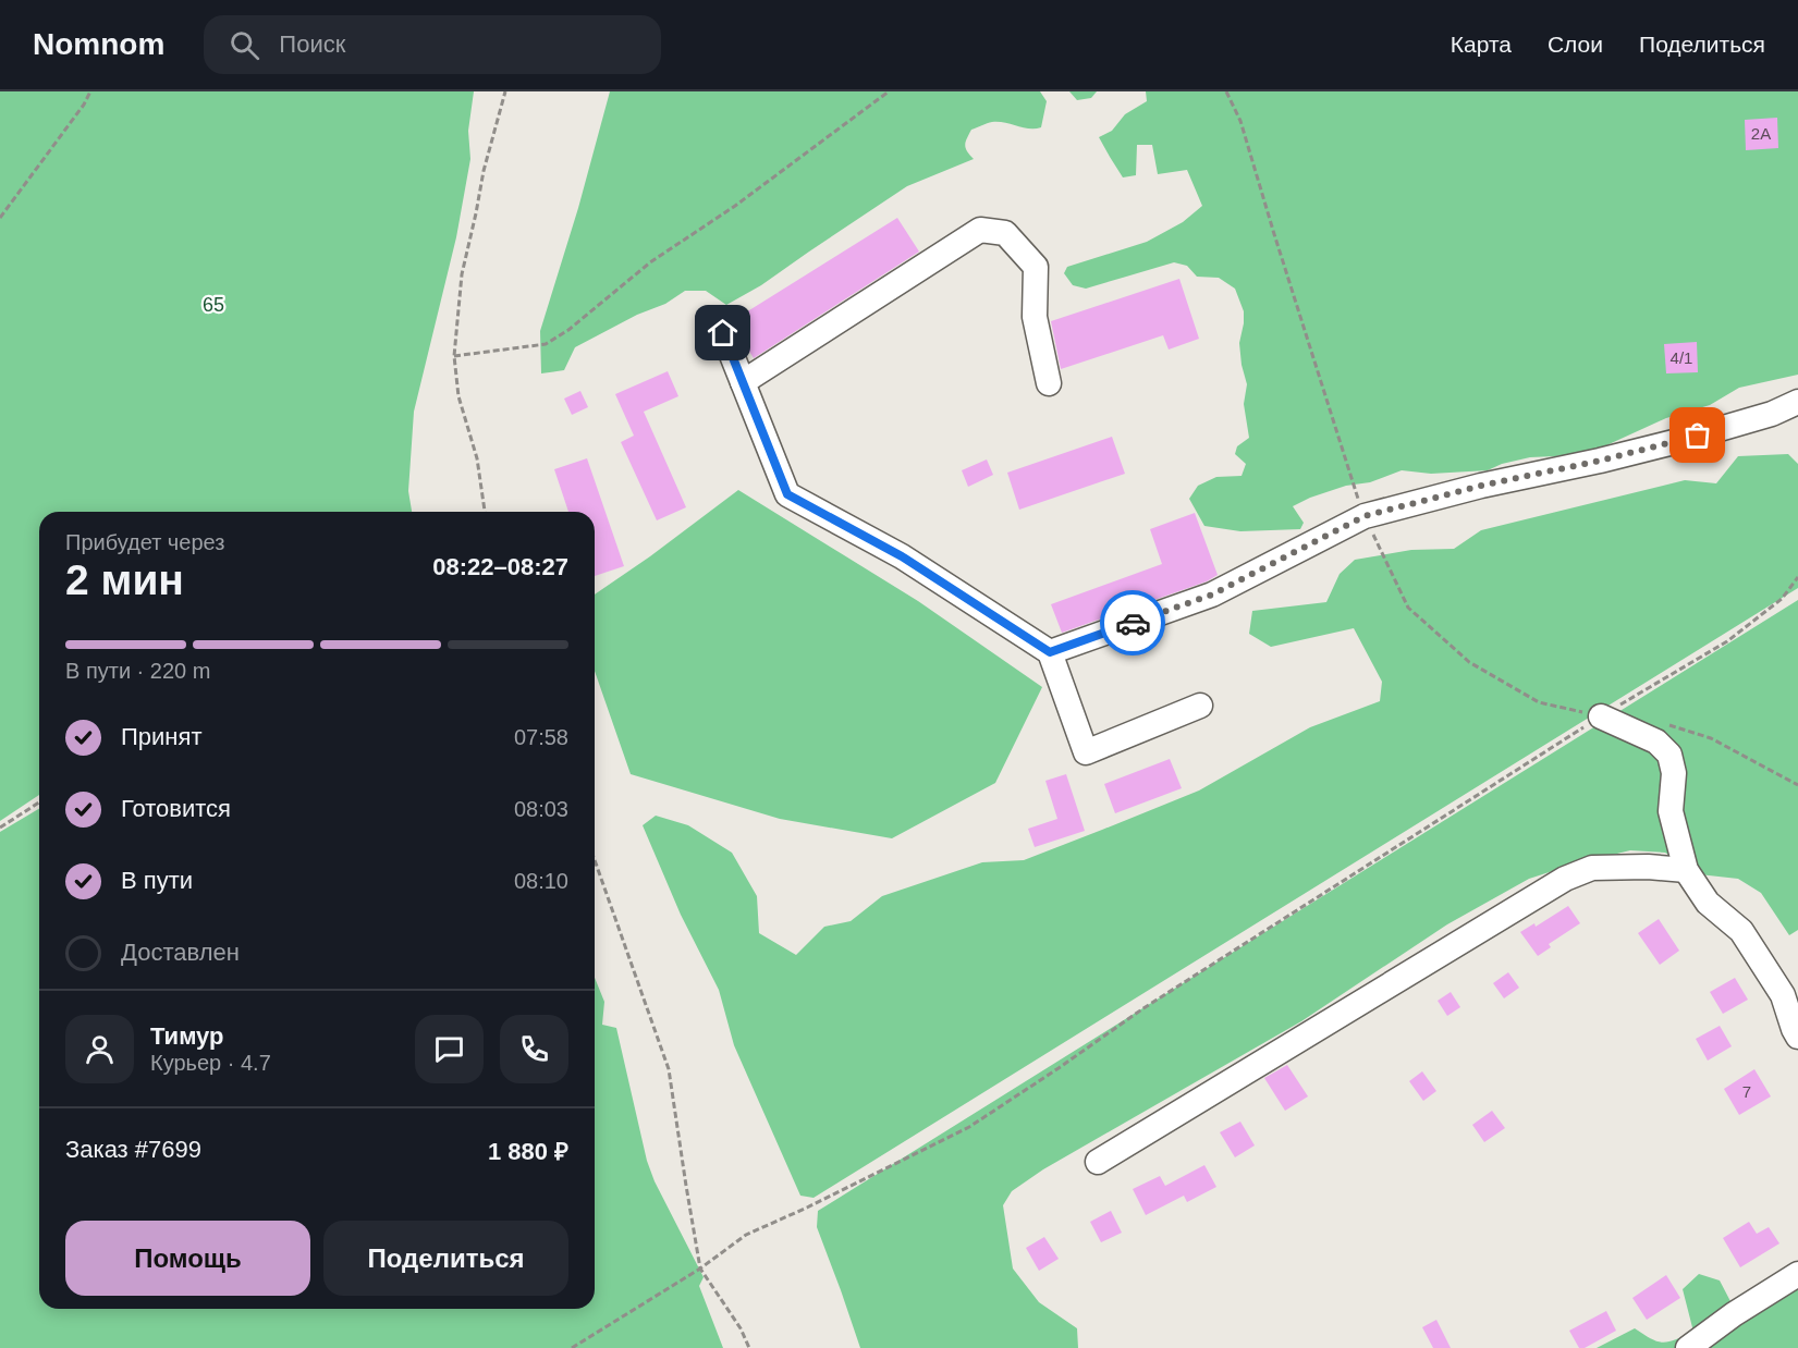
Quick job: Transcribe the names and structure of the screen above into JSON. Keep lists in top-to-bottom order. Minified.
{"parks":["65"],"house_numbers":["2А","4/1","7"],"page":{"header":"Nomnom","search":"Поиск","nav":["Карта","Слои","Поделиться"],"heading":["2 мин","Прибудет через","08:22–08:27"],"panel":["Тимур","Курьер · 4.7","Заказ #7699","1 880 ₽"],"bar":"В пути · 220 m","list":[["Принят","07:58"],["Готовится","08:03"],["В пути","08:10"],"Доставлен"],"buttons":["Помощь","Поделиться"]}}
